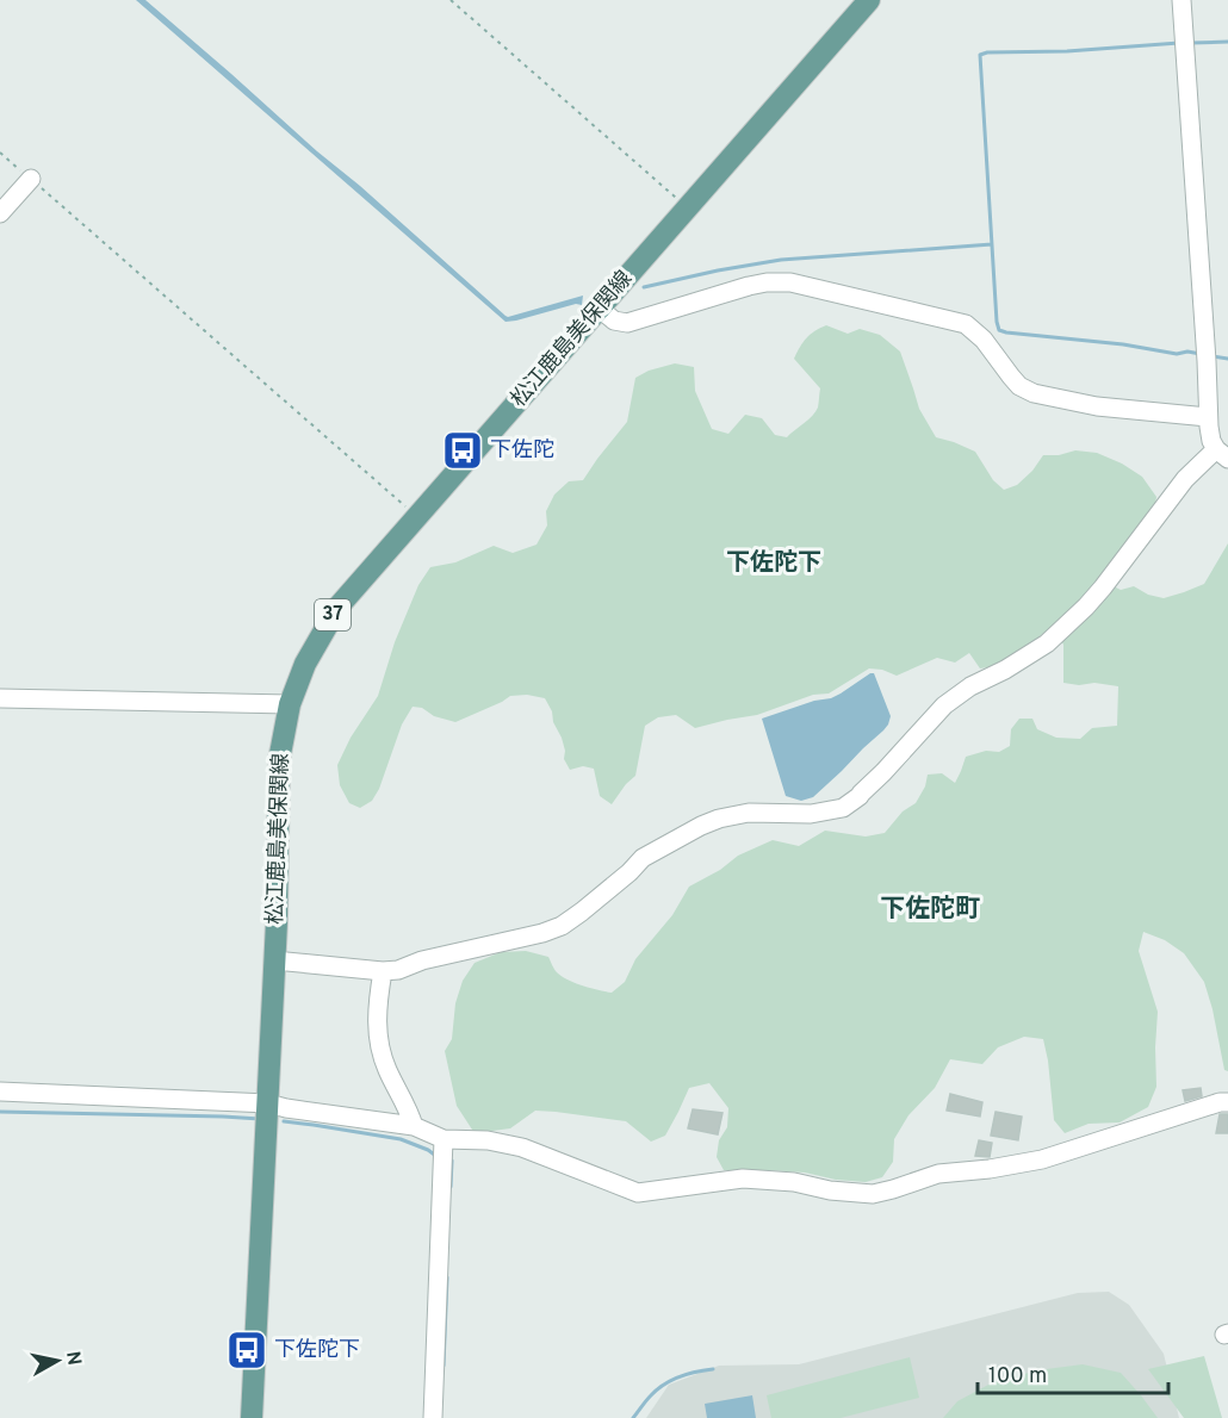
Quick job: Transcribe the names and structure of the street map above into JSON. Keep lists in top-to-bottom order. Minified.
{"streets":{"main road":["松江鹿島美保関線","37"]},"districts":["下佐陀下","下佐陀町"],"places":{"bus stop":["下佐陀","下佐陀下"]},"scale_bar":"100 m","north":"right"}
